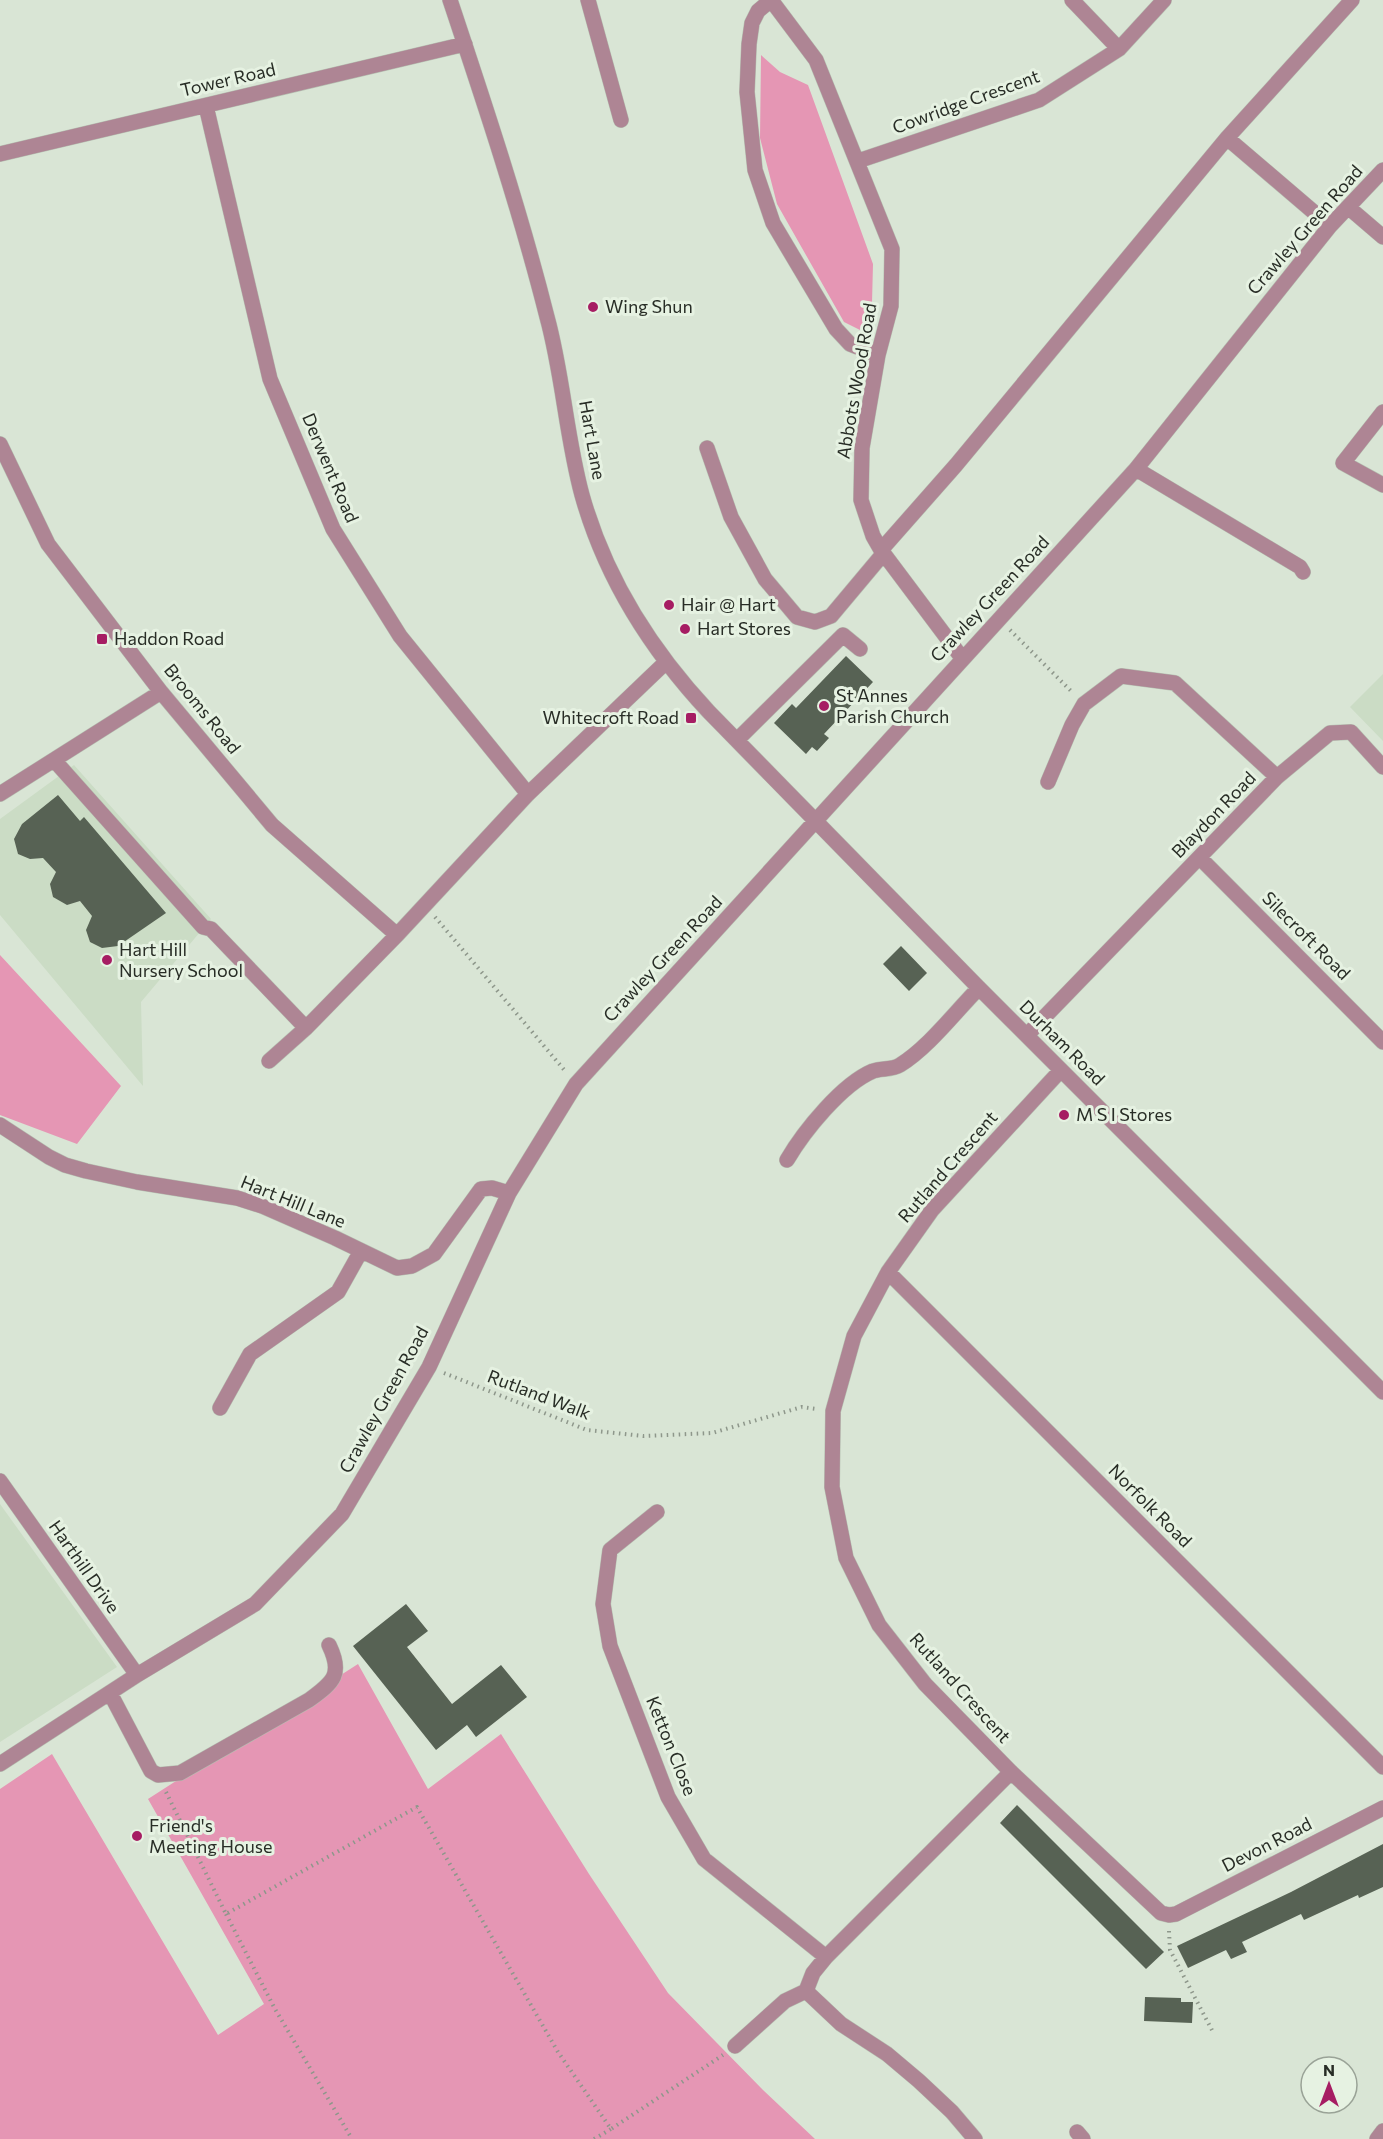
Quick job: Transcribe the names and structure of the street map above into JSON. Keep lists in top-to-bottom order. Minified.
{"streets":{"street":["Tower Road","Cowridge Crescent","Crawley Green Road","Abbots Wood Road","Hart Lane","Derwent Road","Brooms Road","Blaydon Road","Silecroft Road","Durham Road","Rutland Crescent","Hart Hill Lane","Norfolk Road","Harthill Drive","Ketton Close","Devon Road"],"path":["Rutland Walk"]},"crossings":[["Tower Road","Hart Lane"],["Tower Road","Derwent Road"],["Cowridge Crescent","Abbots Wood Road"],["Crawley Green Road","Abbots Wood Road"],["Crawley Green Road","Hart Lane"],["Crawley Green Road","Durham Road"],["Crawley Green Road","Hart Hill Lane"],["Crawley Green Road","Rutland Walk"],["Crawley Green Road","Harthill Drive"],["Hart Lane","Durham Road"],["Blaydon Road","Silecroft Road"],["Blaydon Road","Durham Road"],["Durham Road","Rutland Crescent"],["Rutland Crescent","Rutland Walk"],["Rutland Crescent","Norfolk Road"],["Rutland Crescent","Devon Road"]],"places":{"other":["Wing Shun","Hair @ Hart","Hart Stores","St Annes Parish Church","Hart Hill Nursery School","M S I Stores","Friend's Meeting House"],"transit":["Haddon Road","Whitecroft Road"]},"north":"top"}
